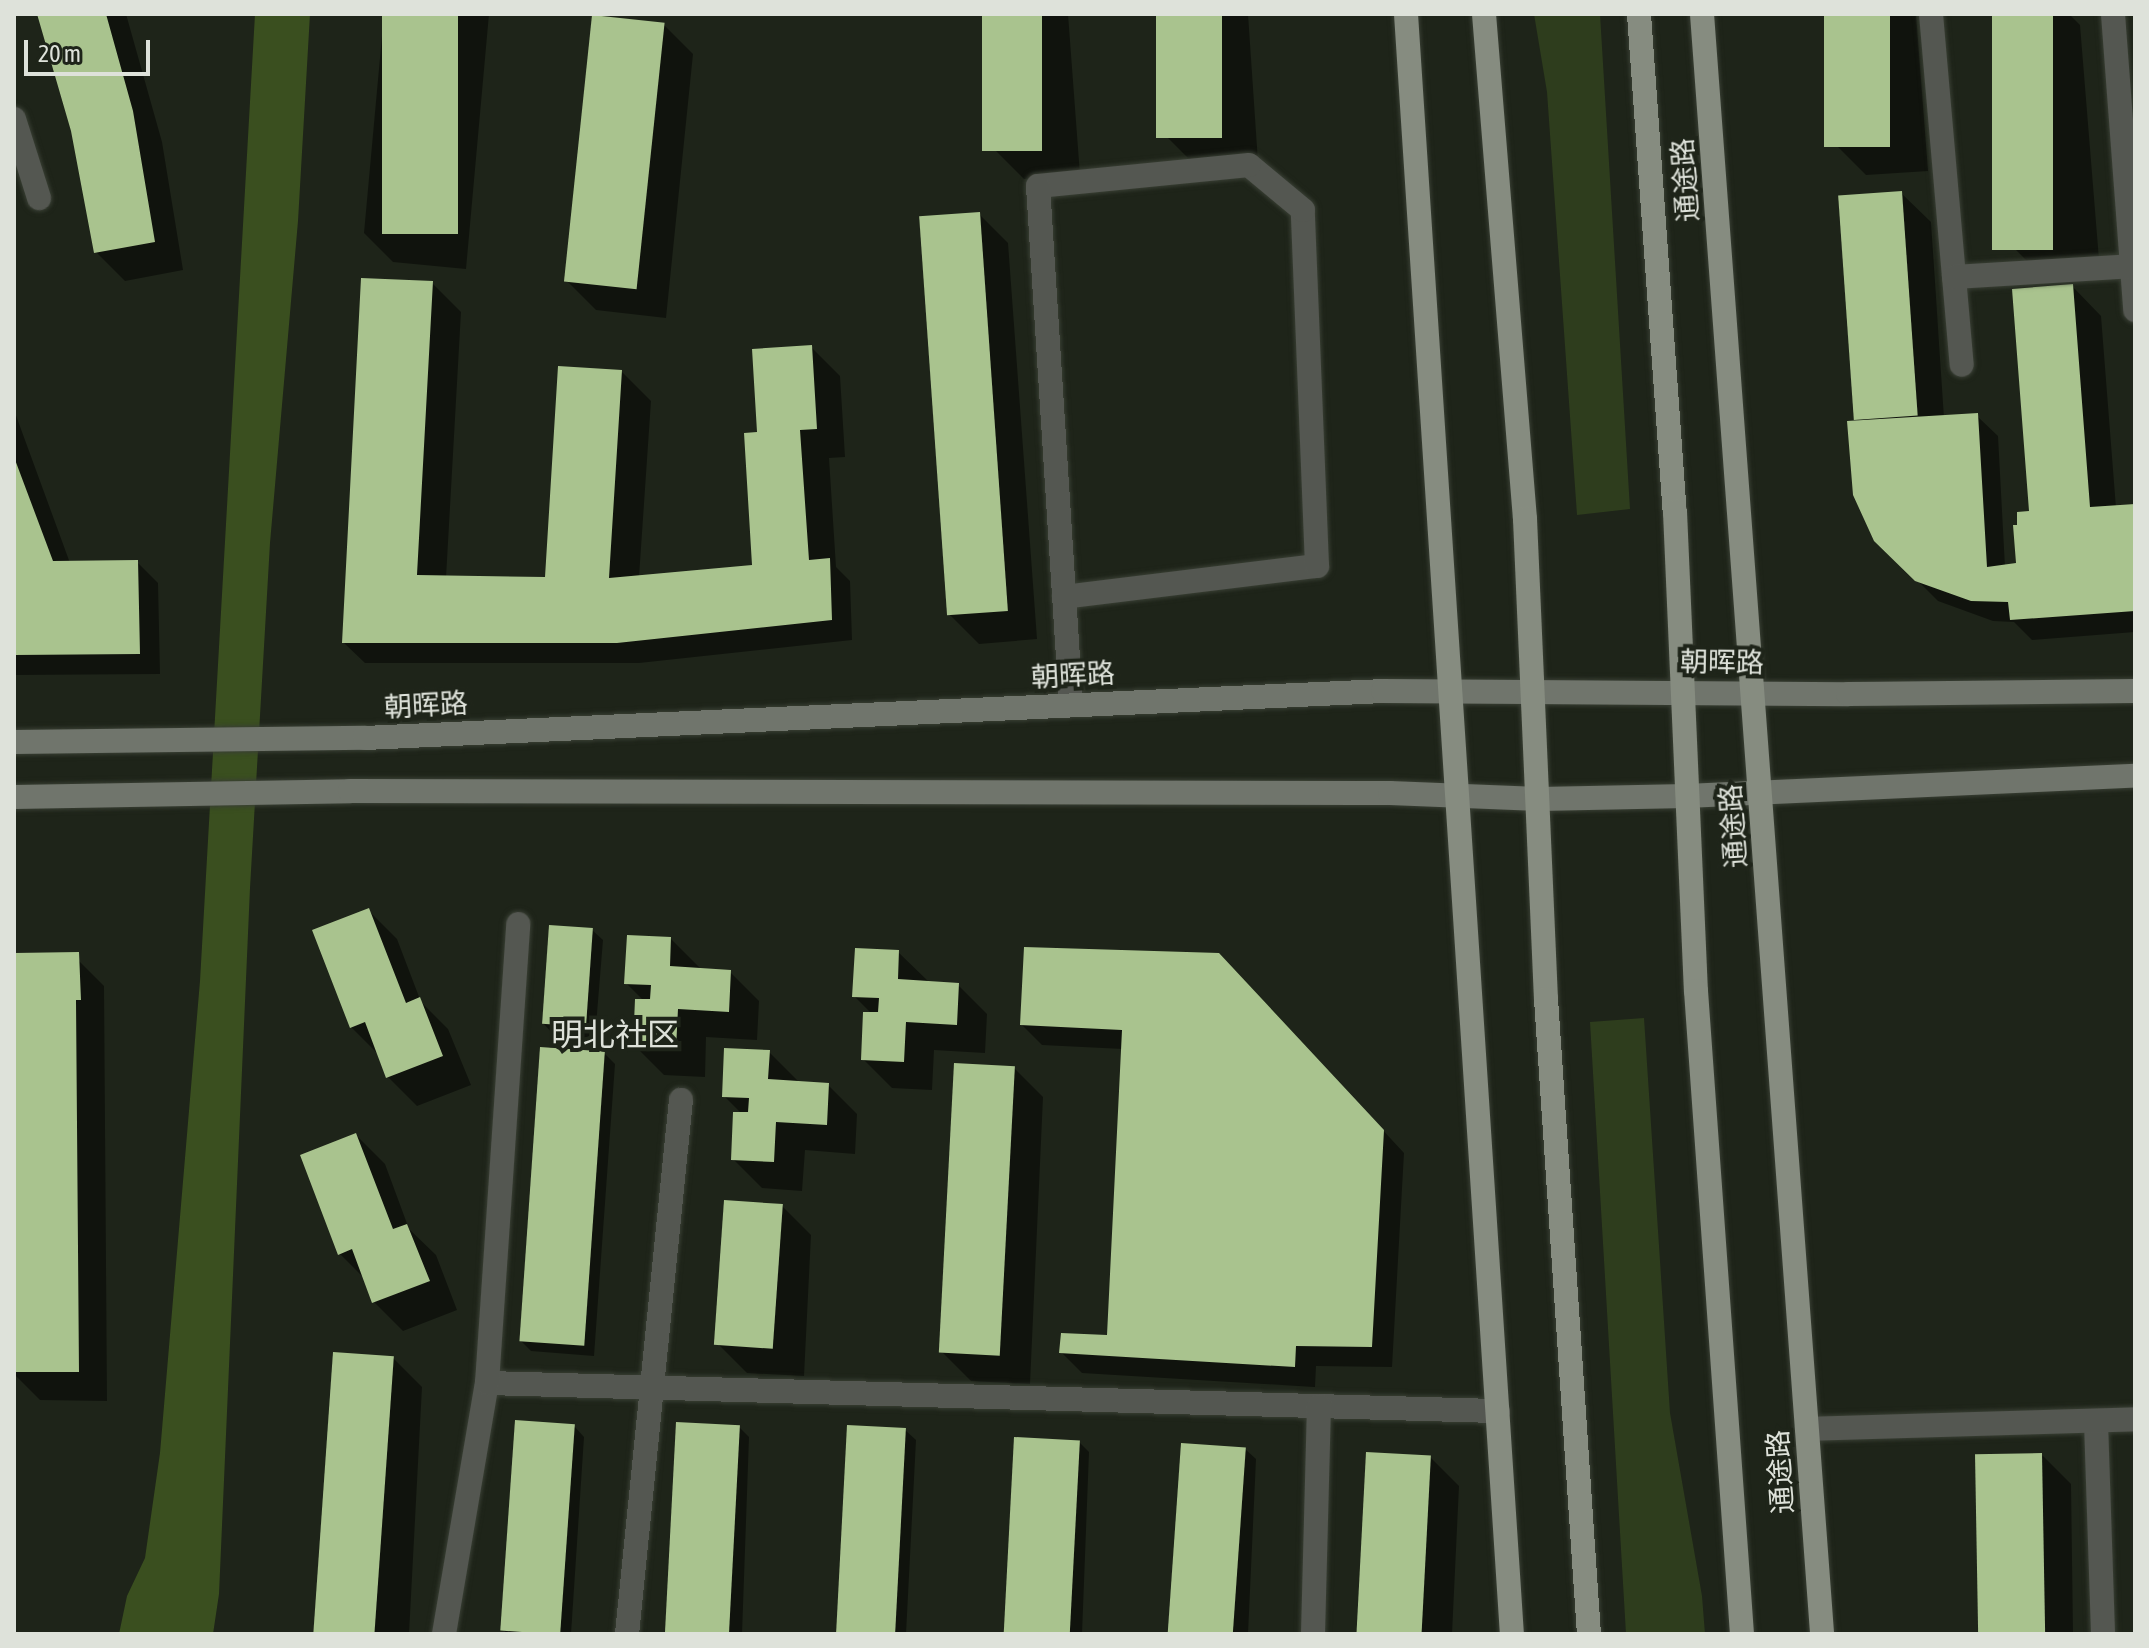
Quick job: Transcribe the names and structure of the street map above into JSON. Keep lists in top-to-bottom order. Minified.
{"streets":{"main road":["通途路","朝晖路"]},"crossings":[["通途路","朝晖路"]],"districts":["明北社区"],"scale_bar":"20 m"}
